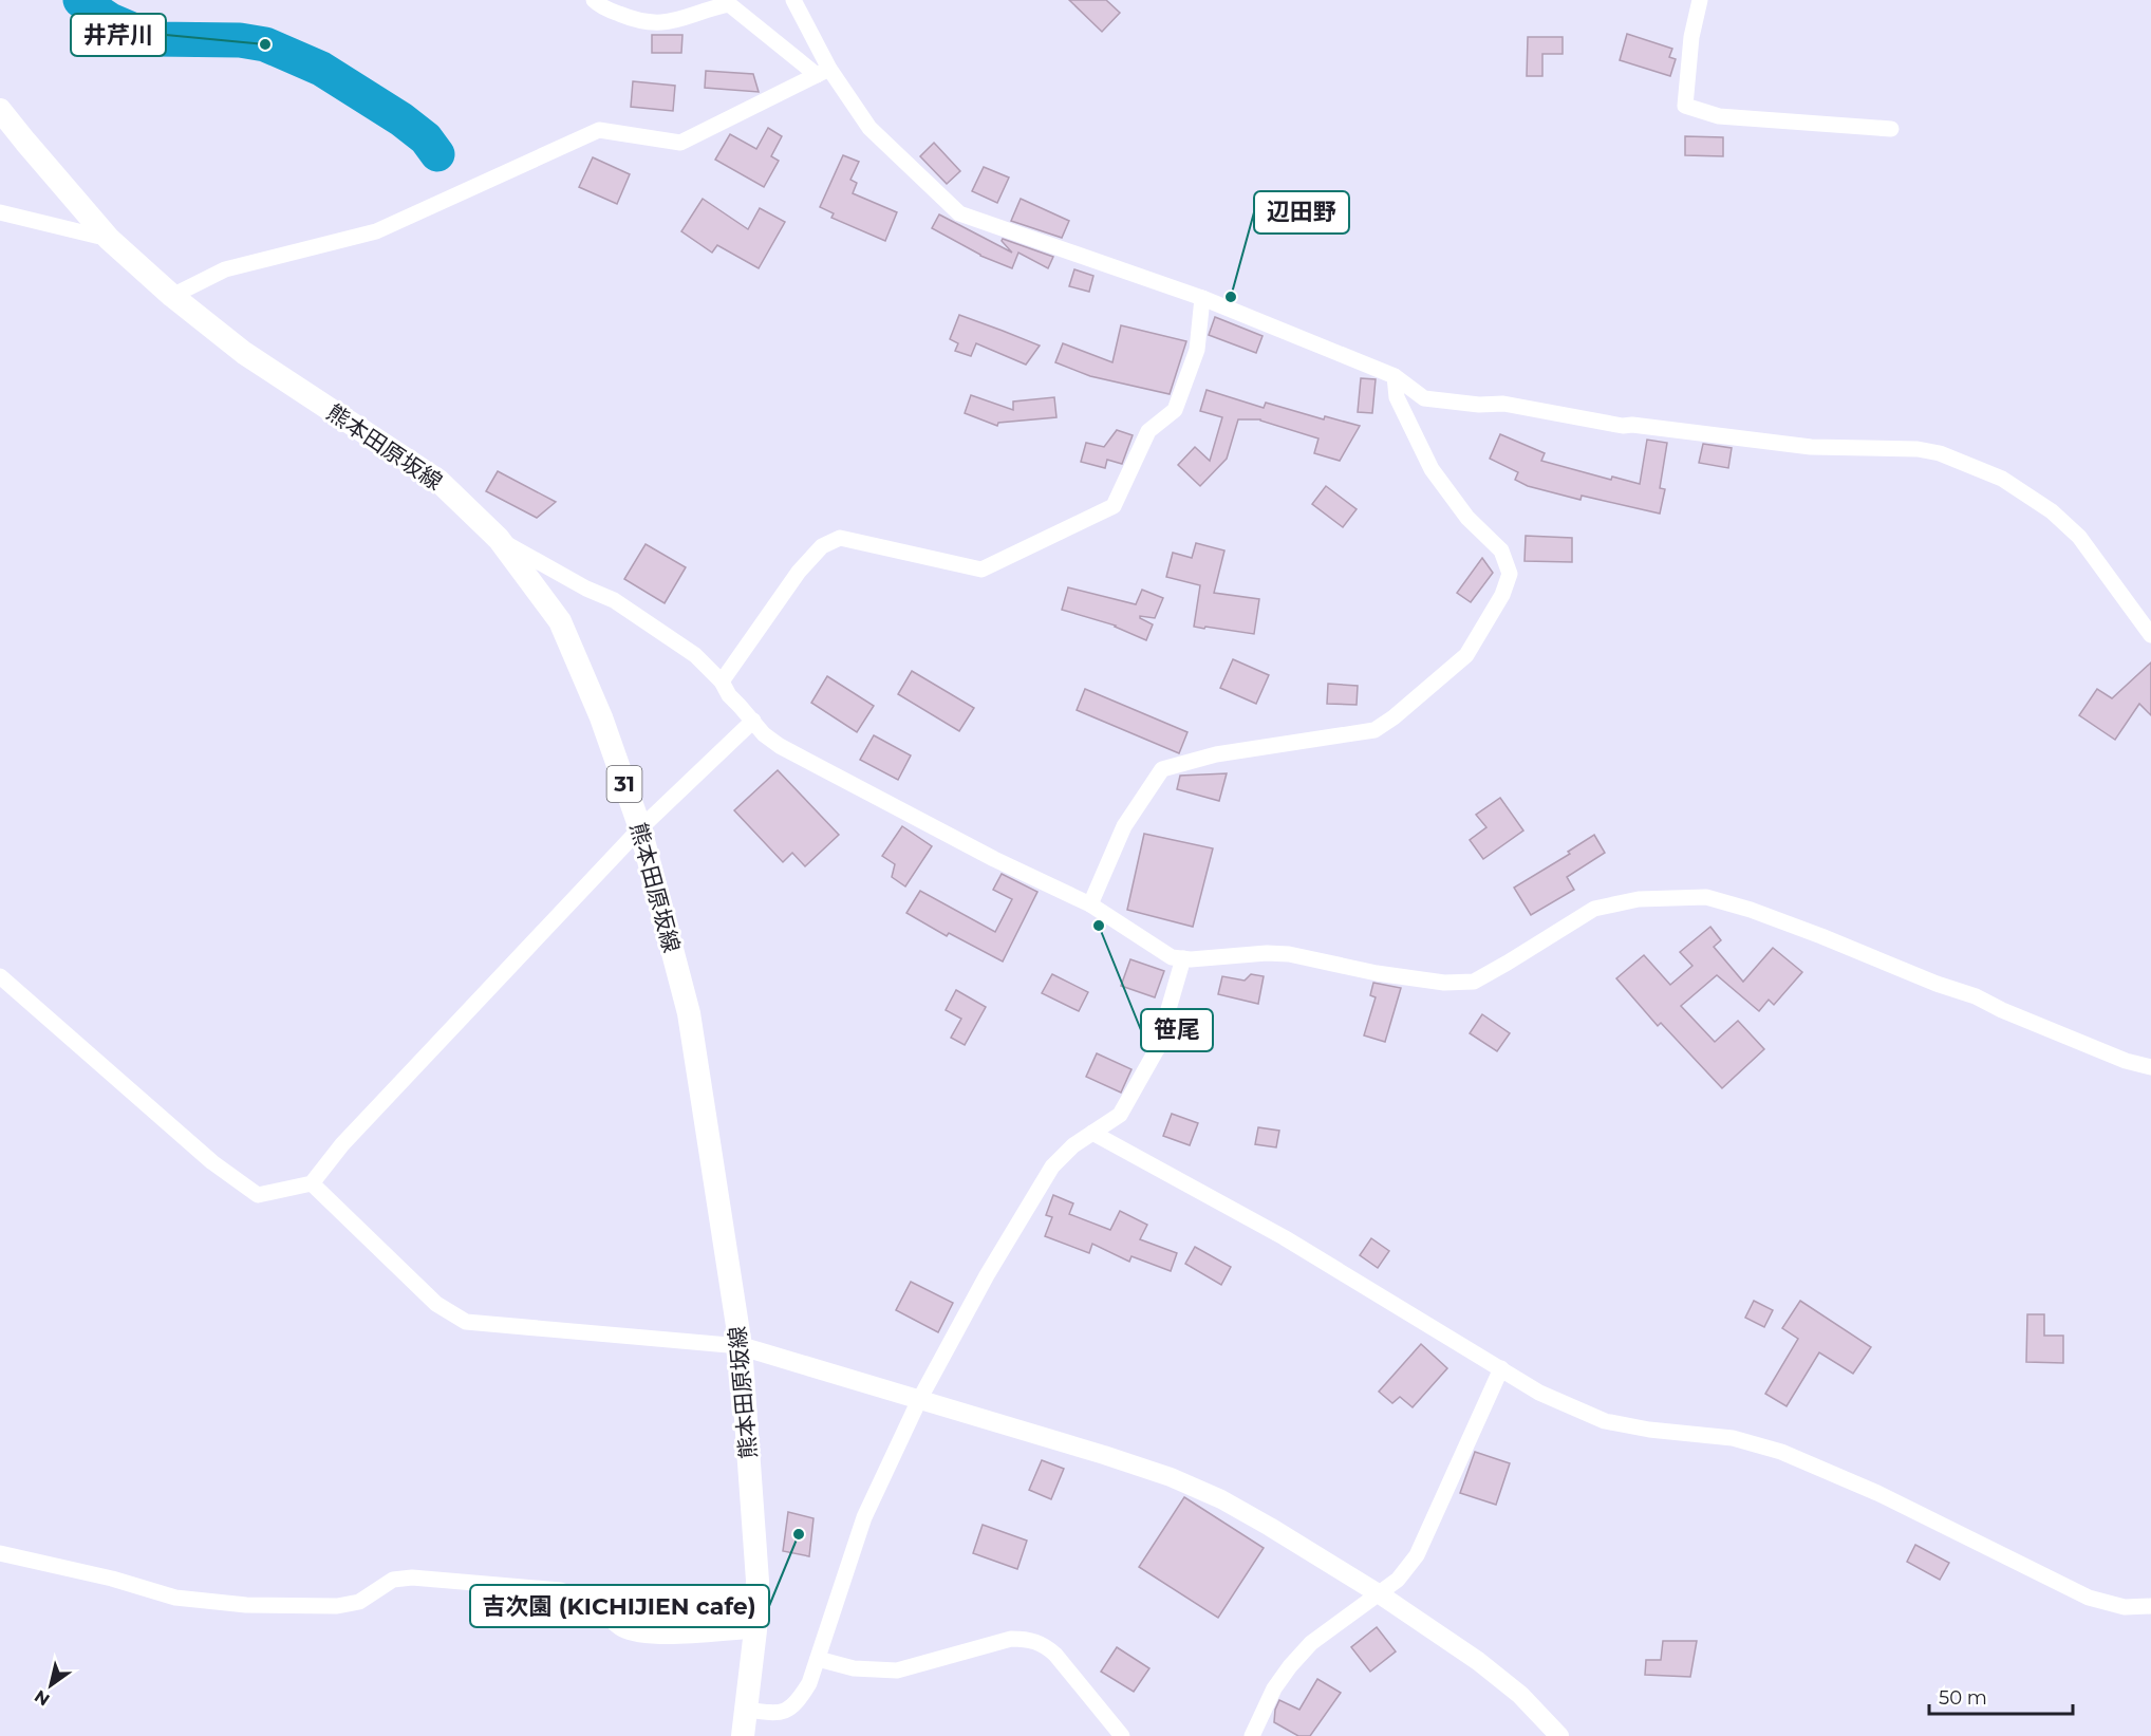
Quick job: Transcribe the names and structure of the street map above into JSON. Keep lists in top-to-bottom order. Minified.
{"streets":{"main road":["熊本田原坂線","31"]},"places":["井芹川","辺田野","笹尾","吉次園 (KICHIJIEN cafe)"],"scale_bar":"50 m","north":"bottom left"}
